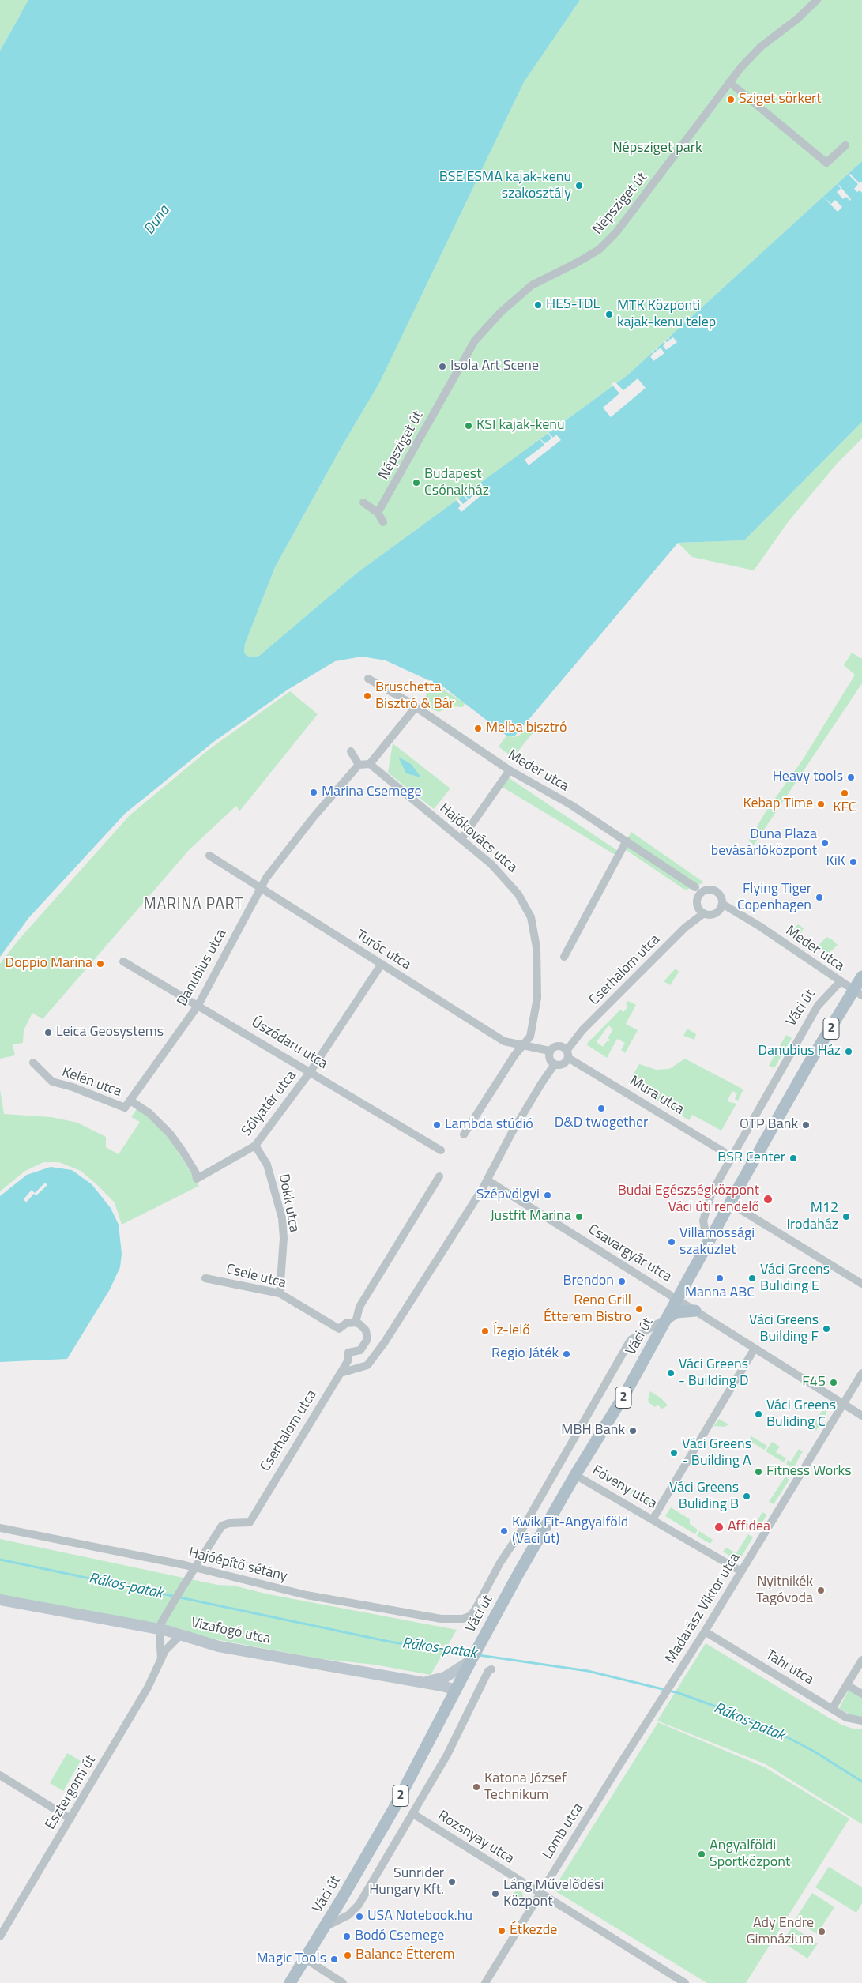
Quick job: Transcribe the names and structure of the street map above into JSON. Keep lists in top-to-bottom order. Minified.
{"streets":{"main road":["Váci út","2"],"street":["Népsziget út","Meder utca","Hajókovács utca","Turóc utca","Danubius utca","Cserhalom utca","Úszódaru utca","Kelén utca","Mura utca","Sólyatér utca","Dokk utca","Csavargyár utca","Csele utca","Föveny utca","Hajóépítő sétány","Madarász Viktor utca","Vizafogó utca","Tahi utca","Esztergomi út","Lomb utca","Rozsnyay utca"]},"crossings":[["Meder utca","Cserhalom utca"],["Meder utca","Váci út"],["Hajókovács utca","Turóc utca"],["Turóc utca","Danubius utca"],["Turóc utca","Sólyatér utca"],["Danubius utca","Úszódaru utca"],["Danubius utca","Kelén utca"],["Cserhalom utca","Mura utca"],["Cserhalom utca","Csele utca"],["Cserhalom utca","Hajóépítő sétány"],["Váci út","Mura utca"],["Váci út","Csavargyár utca"],["Váci út","Föveny utca"],["Váci út","Hajóépítő sétány"],["Váci út","Vizafogó utca"],["Váci út","Rozsnyay utca"],["Úszódaru utca","Sólyatér utca"],["Kelén utca","Sólyatér utca"],["Sólyatér utca","Dokk utca"],["Dokk utca","Csele utca"],["Csavargyár utca","Madarász Viktor utca"],["Föveny utca","Madarász Viktor utca"],["Madarász Viktor utca","Tahi utca"],["Madarász Viktor utca","Lomb utca"],["Vizafogó utca","Esztergomi út"],["Lomb utca","Rozsnyay utca"]],"districts":["MARINA PART"],"water":["Duna","Rákos-patak"],"parks":["Népsziget park"],"places":["Sziget sörkert","BSE ESMA kajak-kenu szakosztály","HES-TDL","MTK Központi kajak-kenu telep","Isola Art Scene","KSI kajak-kenu","Budapest Csónakház","Bruschetta Bisztró & Bár","Melba bisztró","Heavy tools","Marina Csemege","KFC","Kebap Time","Duna Plaza bevásárlóközpont","KiK","Flying Tiger Copenhagen","Doppio Marina","Leica Geosystems","Danubius Ház","D&D twogether","Lambda stúdió","OTP Bank","BSR Center","Szépvölgyi","Budai Egészségközpont Váci úti rendelő","Justfit Marina","M12 Irodaház","Villamossági szaküzlet","Manna ABC","Váci Greens Buliding E","Brendon","Reno Grill Étterem Bistro","Váci Greens Building F","Íz-lelő","Regio Játék","Váci Greens - Building D","F45","Váci Greens Buliding C","MBH Bank","Váci Greens - Building A","Fitness Works","Váci Greens Buliding B","Affidea","Kwik Fit-Angyalföld (Váci út)","Nyitnikék Tagóvoda","Katona József Technikum","Angyalföldi Sportközpont","Sunrider Hungary Kft.","Láng Művelődési Központ","USA Notebook.hu","Étkezde","Ady Endre Gimnázium","Bodó Csemege","Balance Étterem","Magic Tools"]}
